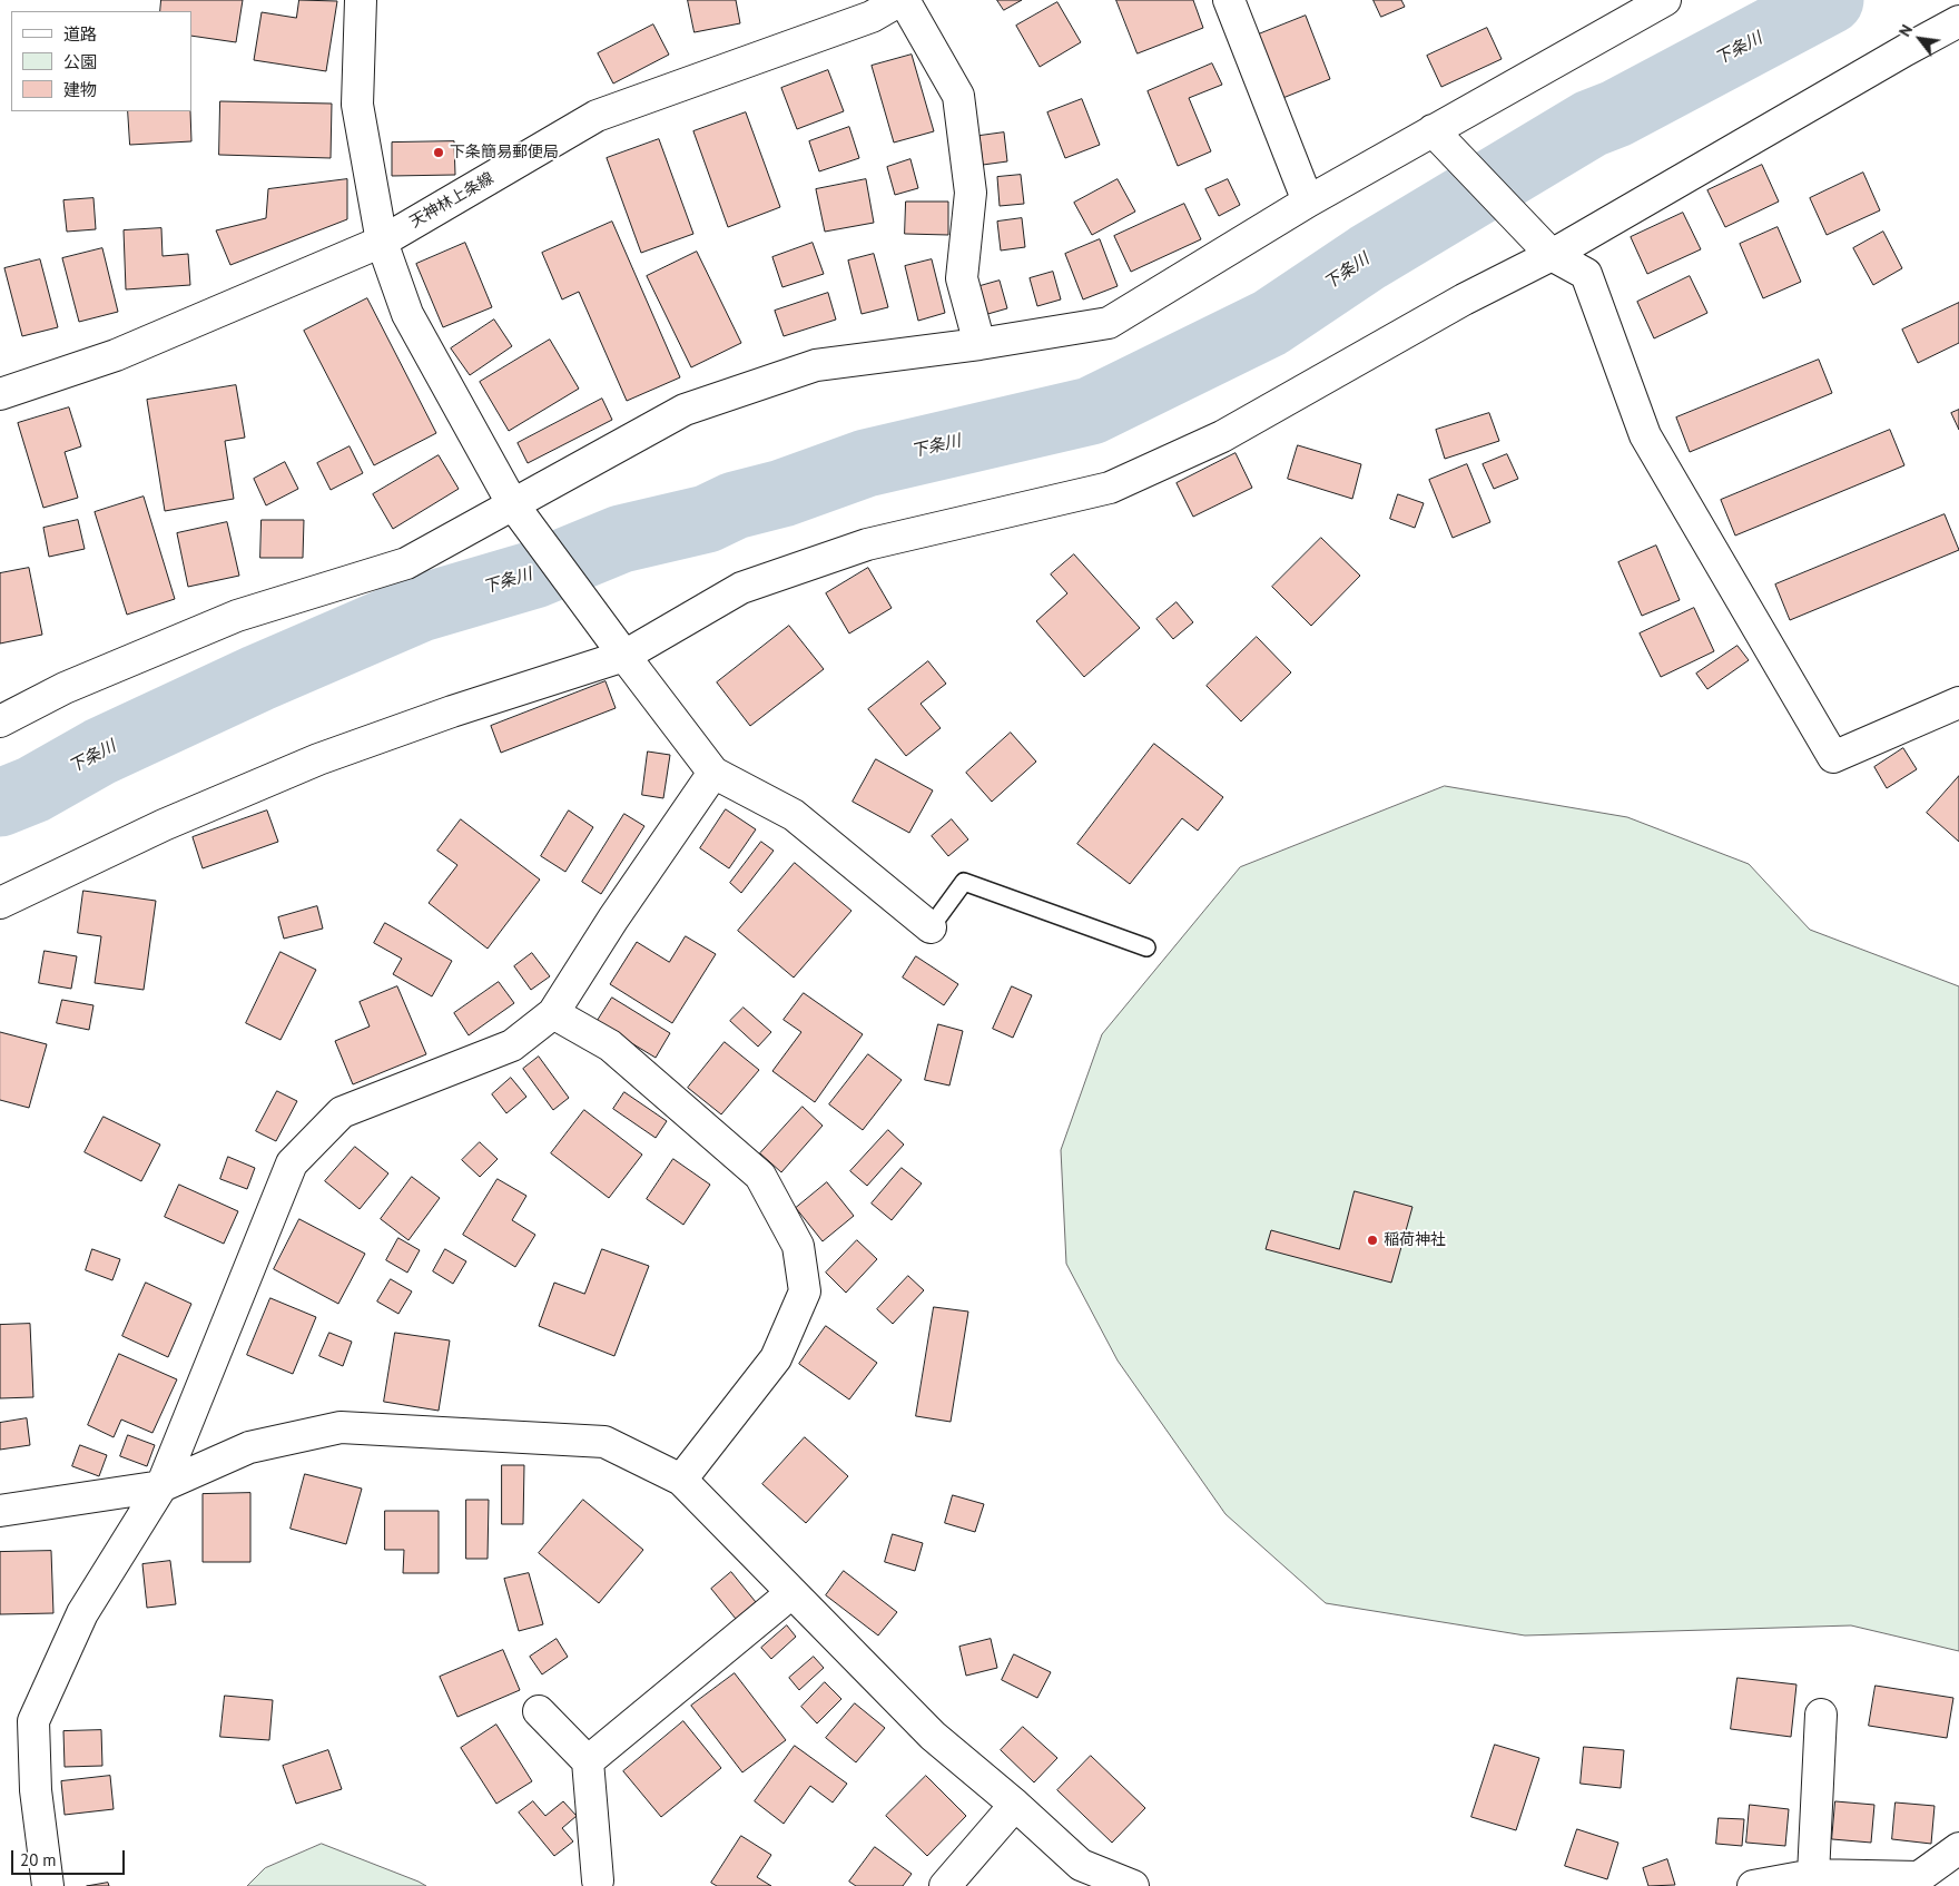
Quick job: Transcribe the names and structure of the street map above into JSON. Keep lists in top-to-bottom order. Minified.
{"streets":{"street":["天神林上条線"]},"water":["下条川"],"places":["下条簡易郵便局","稲荷神社"],"legend":["道路","公園","建物"],"scale_bar":"20 m","north":"top left"}
